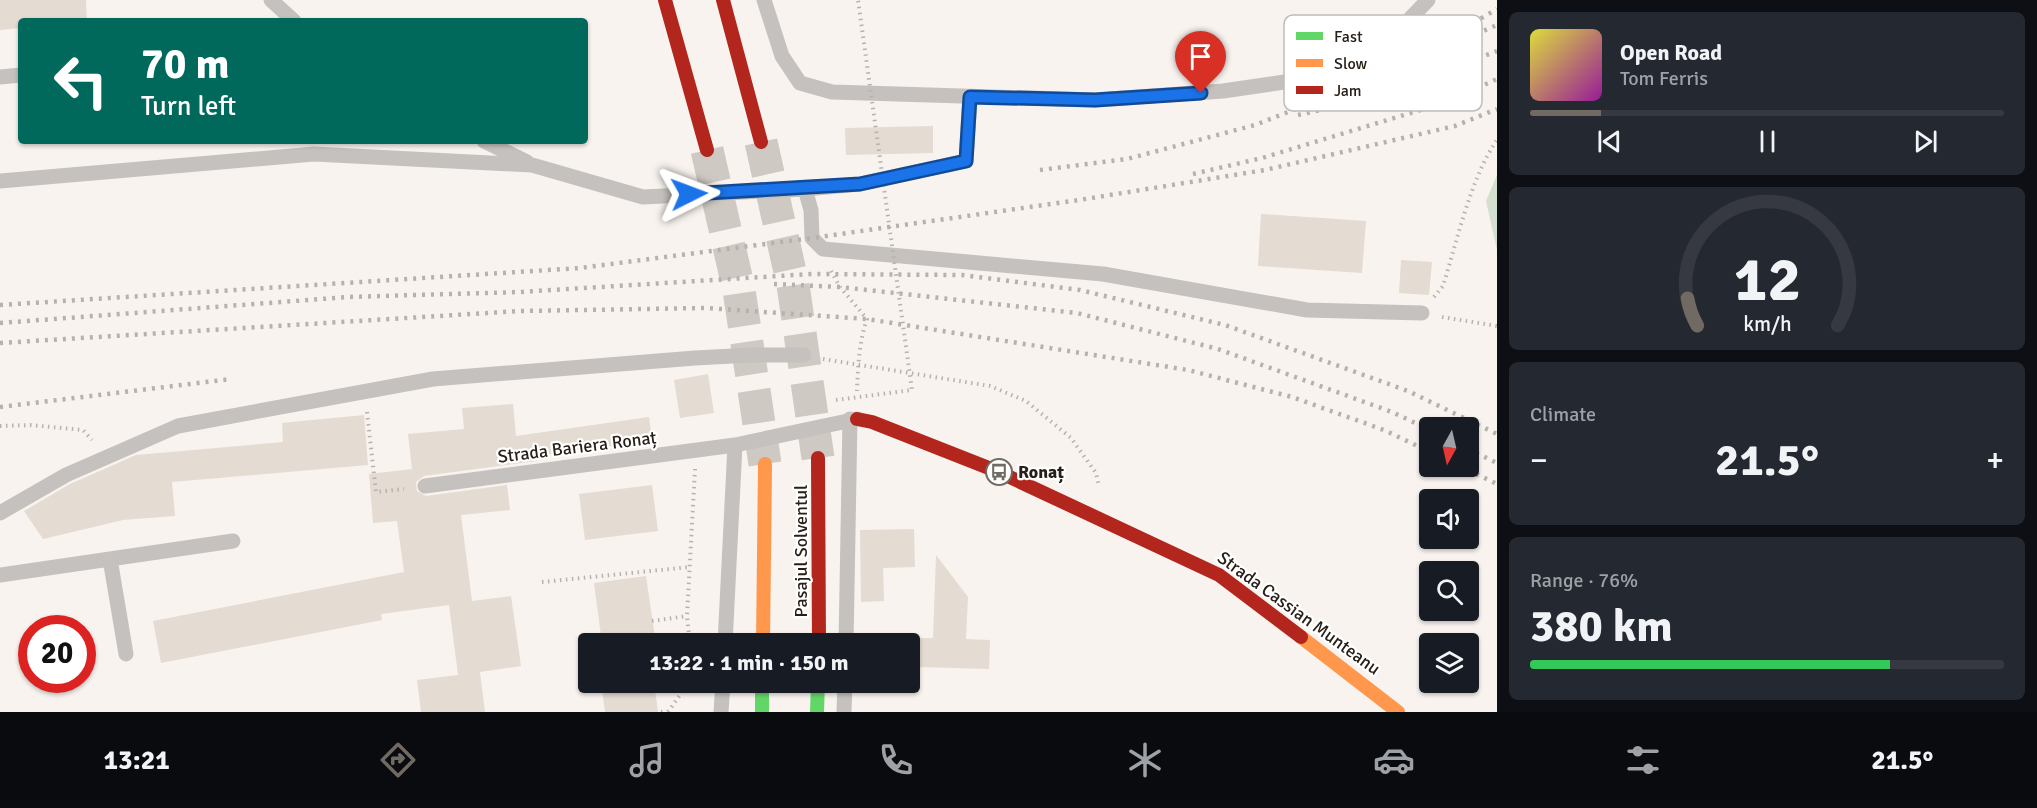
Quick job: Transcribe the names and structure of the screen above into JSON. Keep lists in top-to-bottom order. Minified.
{"streets":{"main road":["Pasajul Solventul","Strada Cassian Munteanu"],"lane":["Strada Bariera Ronaț"]},"places":{"bus stop":["Ronaț"]},"legend":["Fast","Slow","Jam"],"north":"bottom","page":{"turn":["70 m","Turn left"],"song":["Open Road","Tom Ferris"],"tile":["Climate",["Range · 76%","380 km"]],"heat":["−","21.5°","+"],"limit":"20","trip":"13:22 · 1 min · 150 m","tabs":["13:21","21.5°"],"gauge":["12","km/h"]}}
